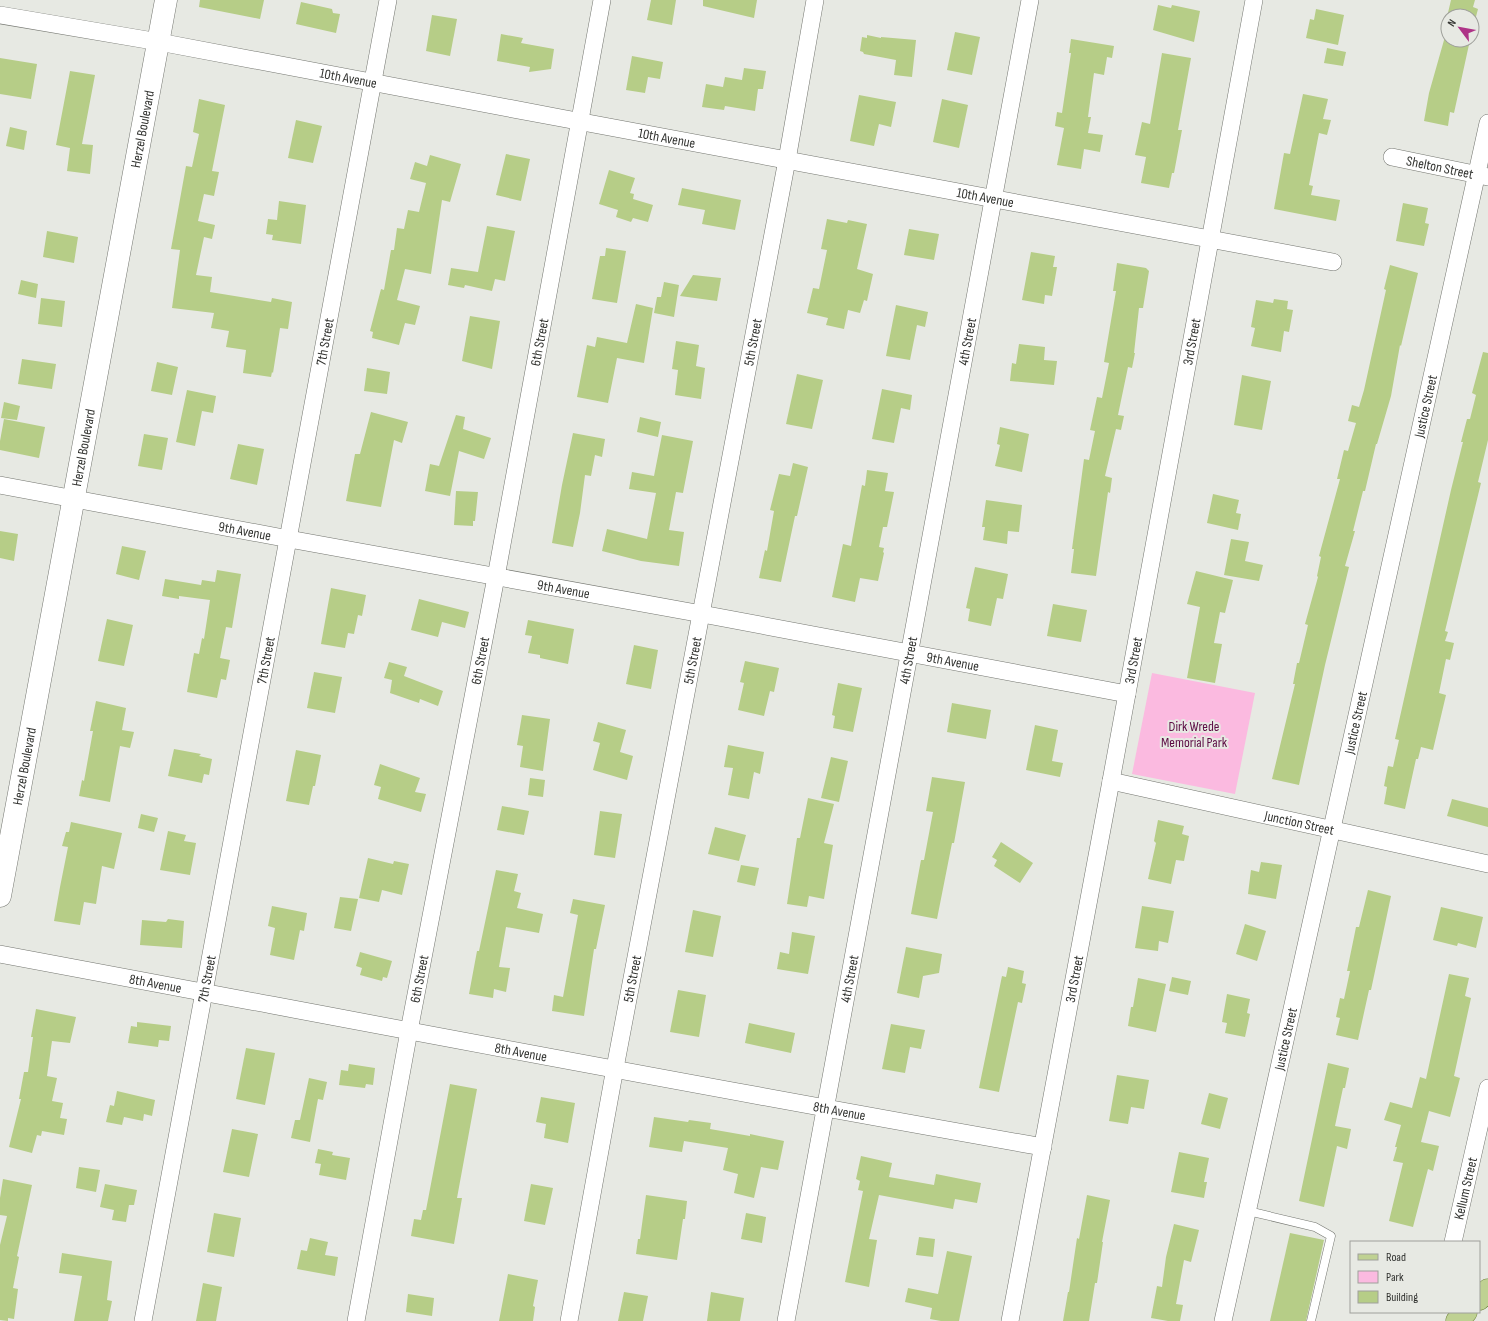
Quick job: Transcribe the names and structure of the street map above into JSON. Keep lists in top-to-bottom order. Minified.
{"streets":{"street":["10th Avenue","Herzel Boulevard","Shelton Street","7th Street","6th Street","5th Street","4th Street","3rd Street","Justice Street","9th Avenue","Junction Street","8th Avenue","Kellum Street"]},"crossings":[["10th Avenue","Herzel Boulevard"],["10th Avenue","7th Street"],["10th Avenue","6th Street"],["10th Avenue","5th Street"],["10th Avenue","4th Street"],["10th Avenue","3rd Street"],["Herzel Boulevard","9th Avenue"],["Shelton Street","Justice Street"],["7th Street","9th Avenue"],["7th Street","8th Avenue"],["6th Street","9th Avenue"],["6th Street","8th Avenue"],["5th Street","9th Avenue"],["5th Street","8th Avenue"],["4th Street","9th Avenue"],["4th Street","8th Avenue"],["3rd Street","9th Avenue"],["3rd Street","Junction Street"],["3rd Street","8th Avenue"],["Justice Street","Junction Street"]],"parks":["Dirk Wrede Memorial Park"],"legend":["Road","Park","Building"],"north":"top left"}
